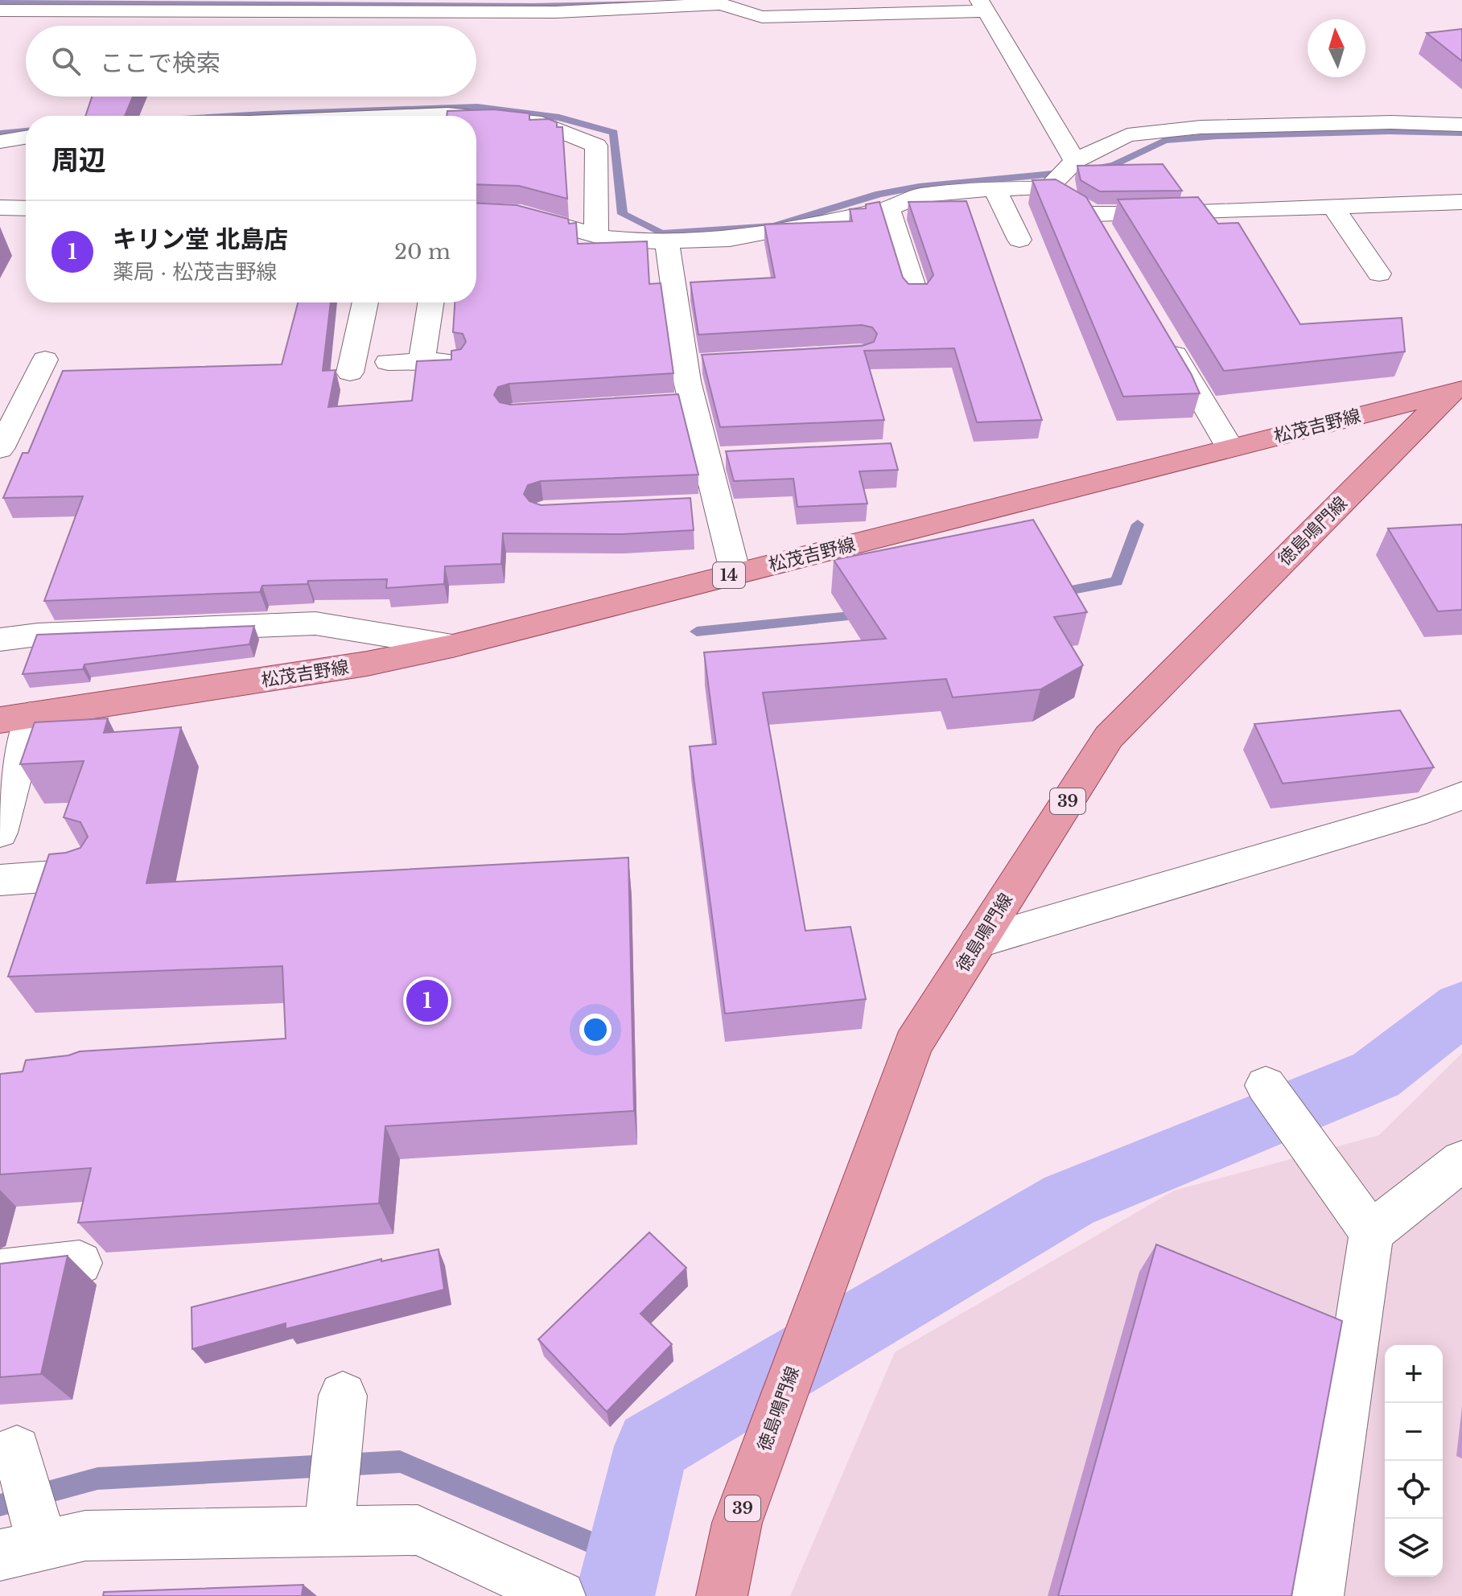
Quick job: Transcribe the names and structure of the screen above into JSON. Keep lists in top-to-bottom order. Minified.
{"streets":{"main road":["松茂吉野線","徳島鳴門線","14","39"]},"crossings":[["松茂吉野線","徳島鳴門線"]],"north":"top","page":{"search":"ここで検索","heading":"周辺","list":[{"mark":"1","name":"キリン堂 北島店","note":"薬局 · 松茂吉野線","value":"20 m"}],"pins":"1","map_buttons":["+","−"]}}
